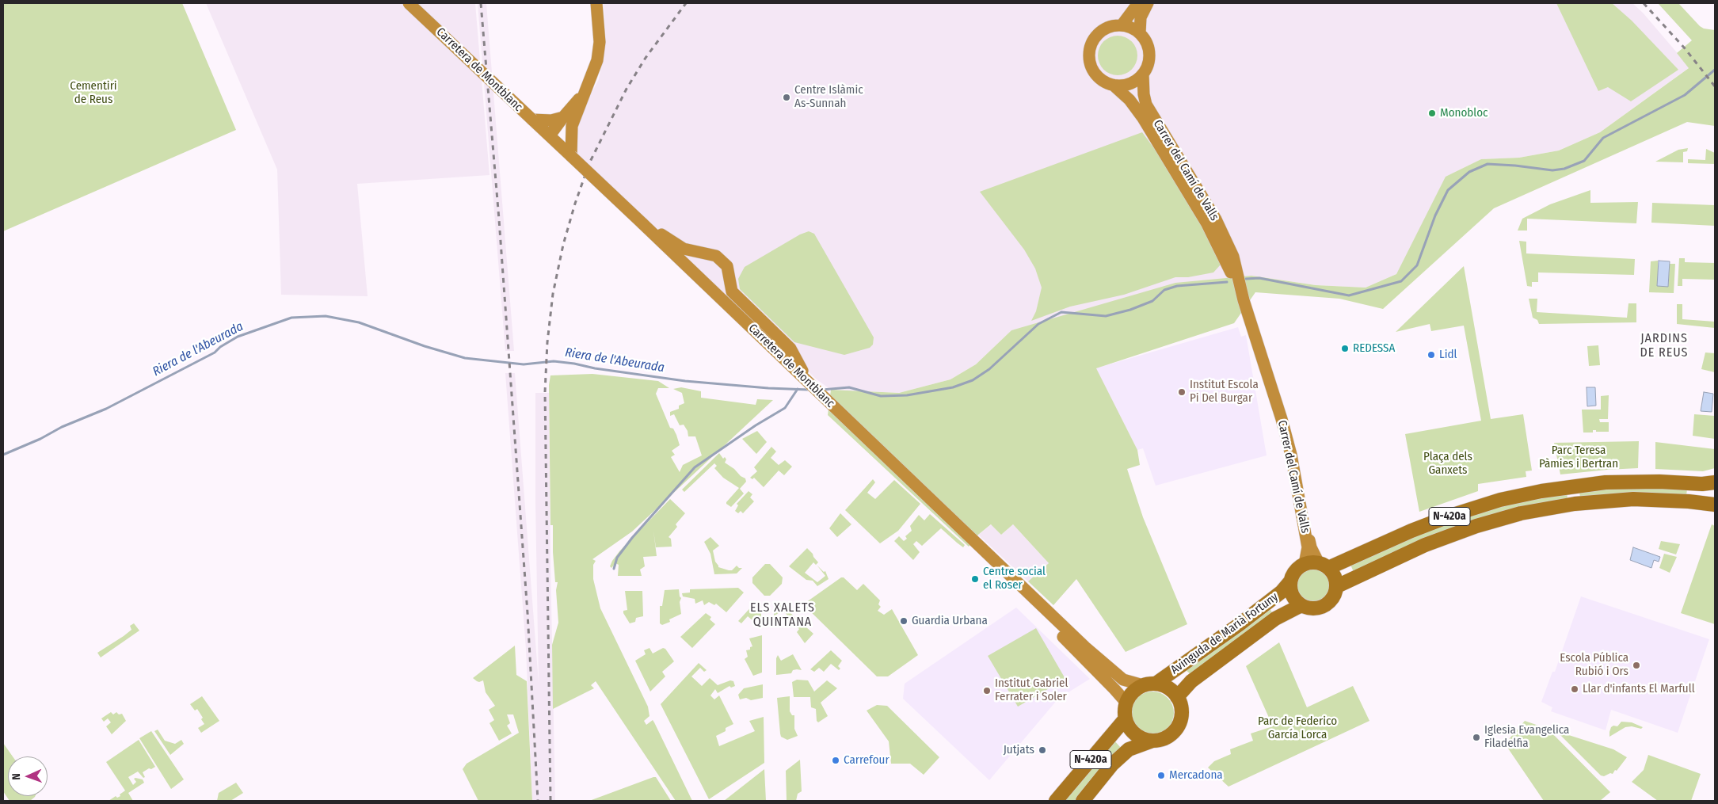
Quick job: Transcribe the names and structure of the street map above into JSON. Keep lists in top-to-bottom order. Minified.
{"streets":{"main road":["N-420a","Avinguda de Marià Fortuny"],"street":["Carretera de Montblanc","Carrer del Camí de Valls"]},"crossings":[["Carrer del Camí de Valls","N-420a"],["Carrer del Camí de Valls","Avinguda de Marià Fortuny"],["N-420a","Avinguda de Marià Fortuny"]],"districts":["JARDINS DE REUS","ELS XALETS QUINTANA"],"water":["Riera de l'Abeurada"],"parks":["Cementiri de Reus","Parc Teresa Pàmies i Bertran","Plaça dels Ganxets","Parc de Federico García Lorca"],"places":["Centre Islàmic As-Sunnah","Monobloc","REDESSA","Lidl","Institut Escola Pi Del Burgar","Centre social el Roser","Guardia Urbana","Escola Pública Rubió i Ors","Llar d'infants El Marfull","Institut Gabriel Ferrater i Soler","Iglesia Evangelica Filadelfia","Jutjats","Carrefour","Mercadona"],"north":"left"}
